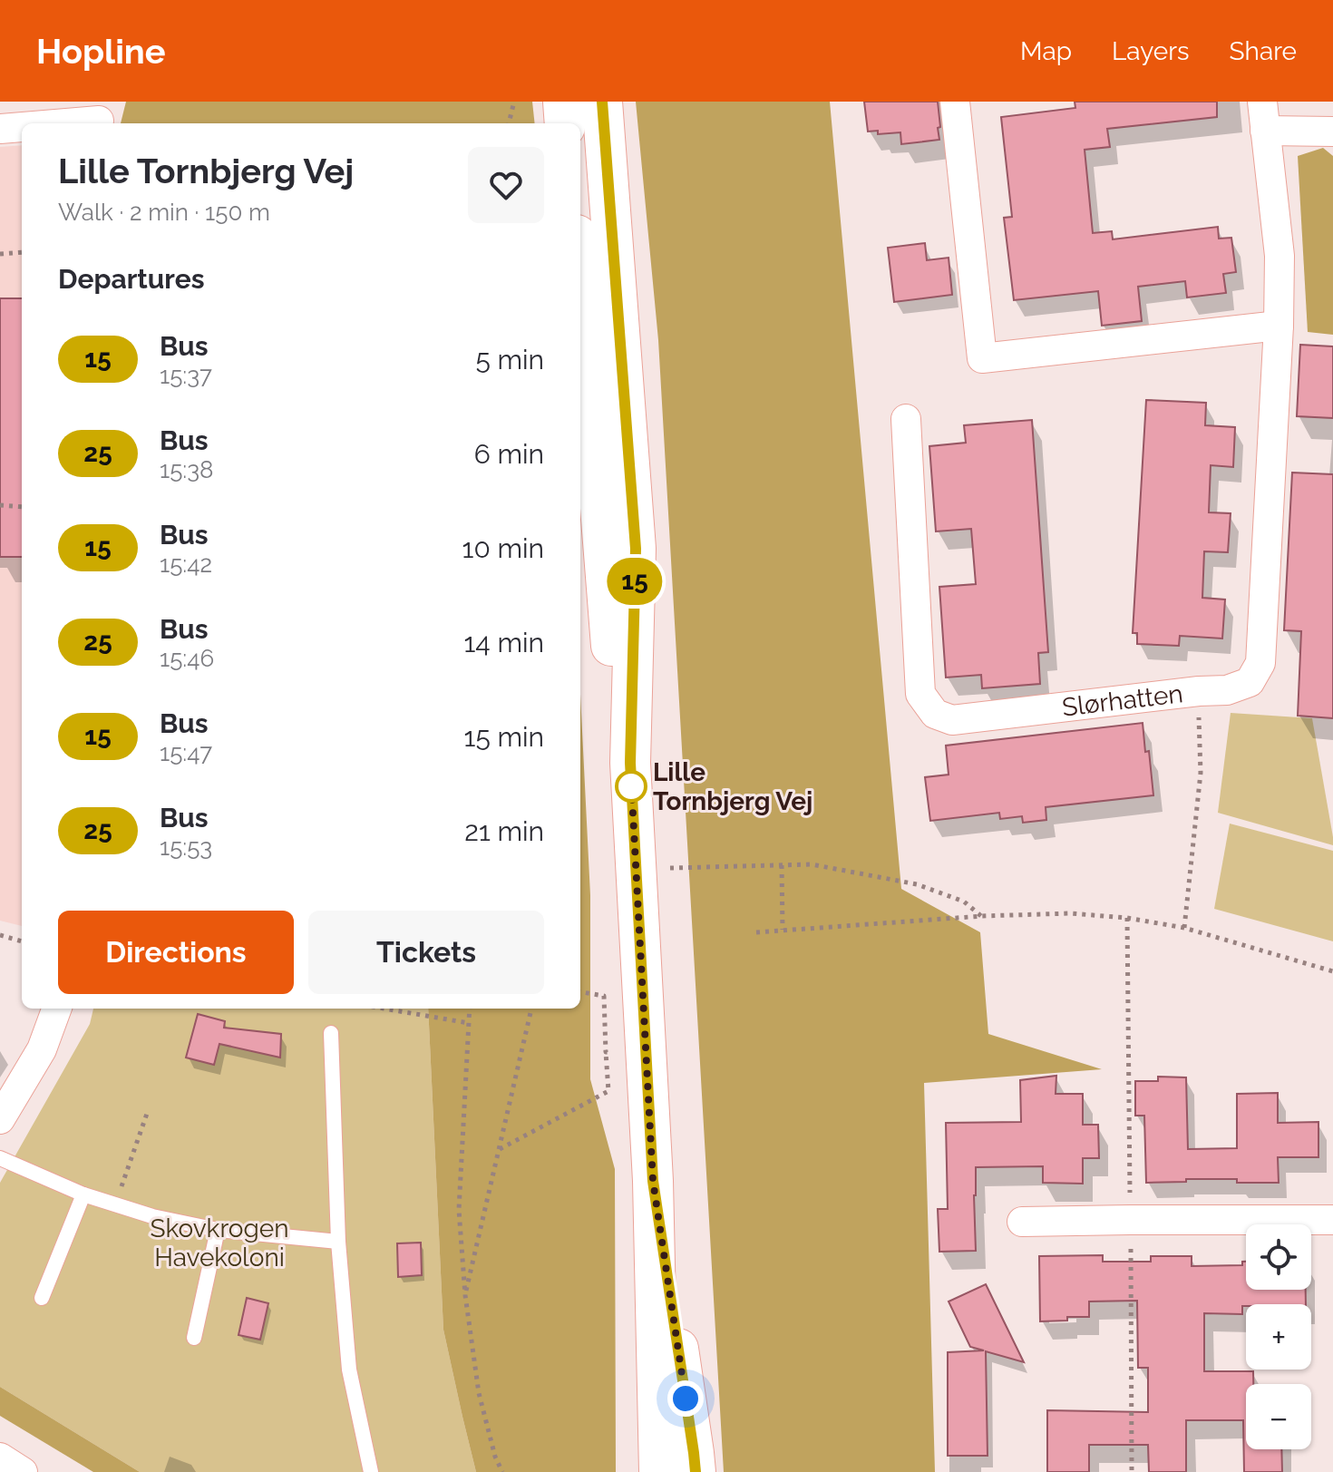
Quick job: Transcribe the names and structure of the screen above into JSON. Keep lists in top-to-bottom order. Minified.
{"streets":{"street":["Slørhatten"]},"parks":["Skovkrogen Havekoloni"],"places":["Lille Tornbjerg Vej"],"lines":["bus line 15"],"page":{"header":"Hopline","nav":["Map","Layers","Share"],"on_map":"15","heading":[["Lille Tornbjerg Vej","Walk · 2 min · 150 m"],"Departures"],"list":[{"mark":"15","name":"Bus","note":"15:37","value":"5 min"},{"mark":"25","name":"Bus","note":"15:38","value":"6 min"},{"mark":"15","name":"Bus","note":"15:42","value":"10 min"},{"mark":"25","name":"Bus","note":"15:46","value":"14 min"},{"mark":"15","name":"Bus","note":"15:47","value":"15 min"},{"mark":"25","name":"Bus","note":"15:53","value":"21 min"}],"buttons":["Directions","Tickets"],"map_buttons":["+","−"]}}
